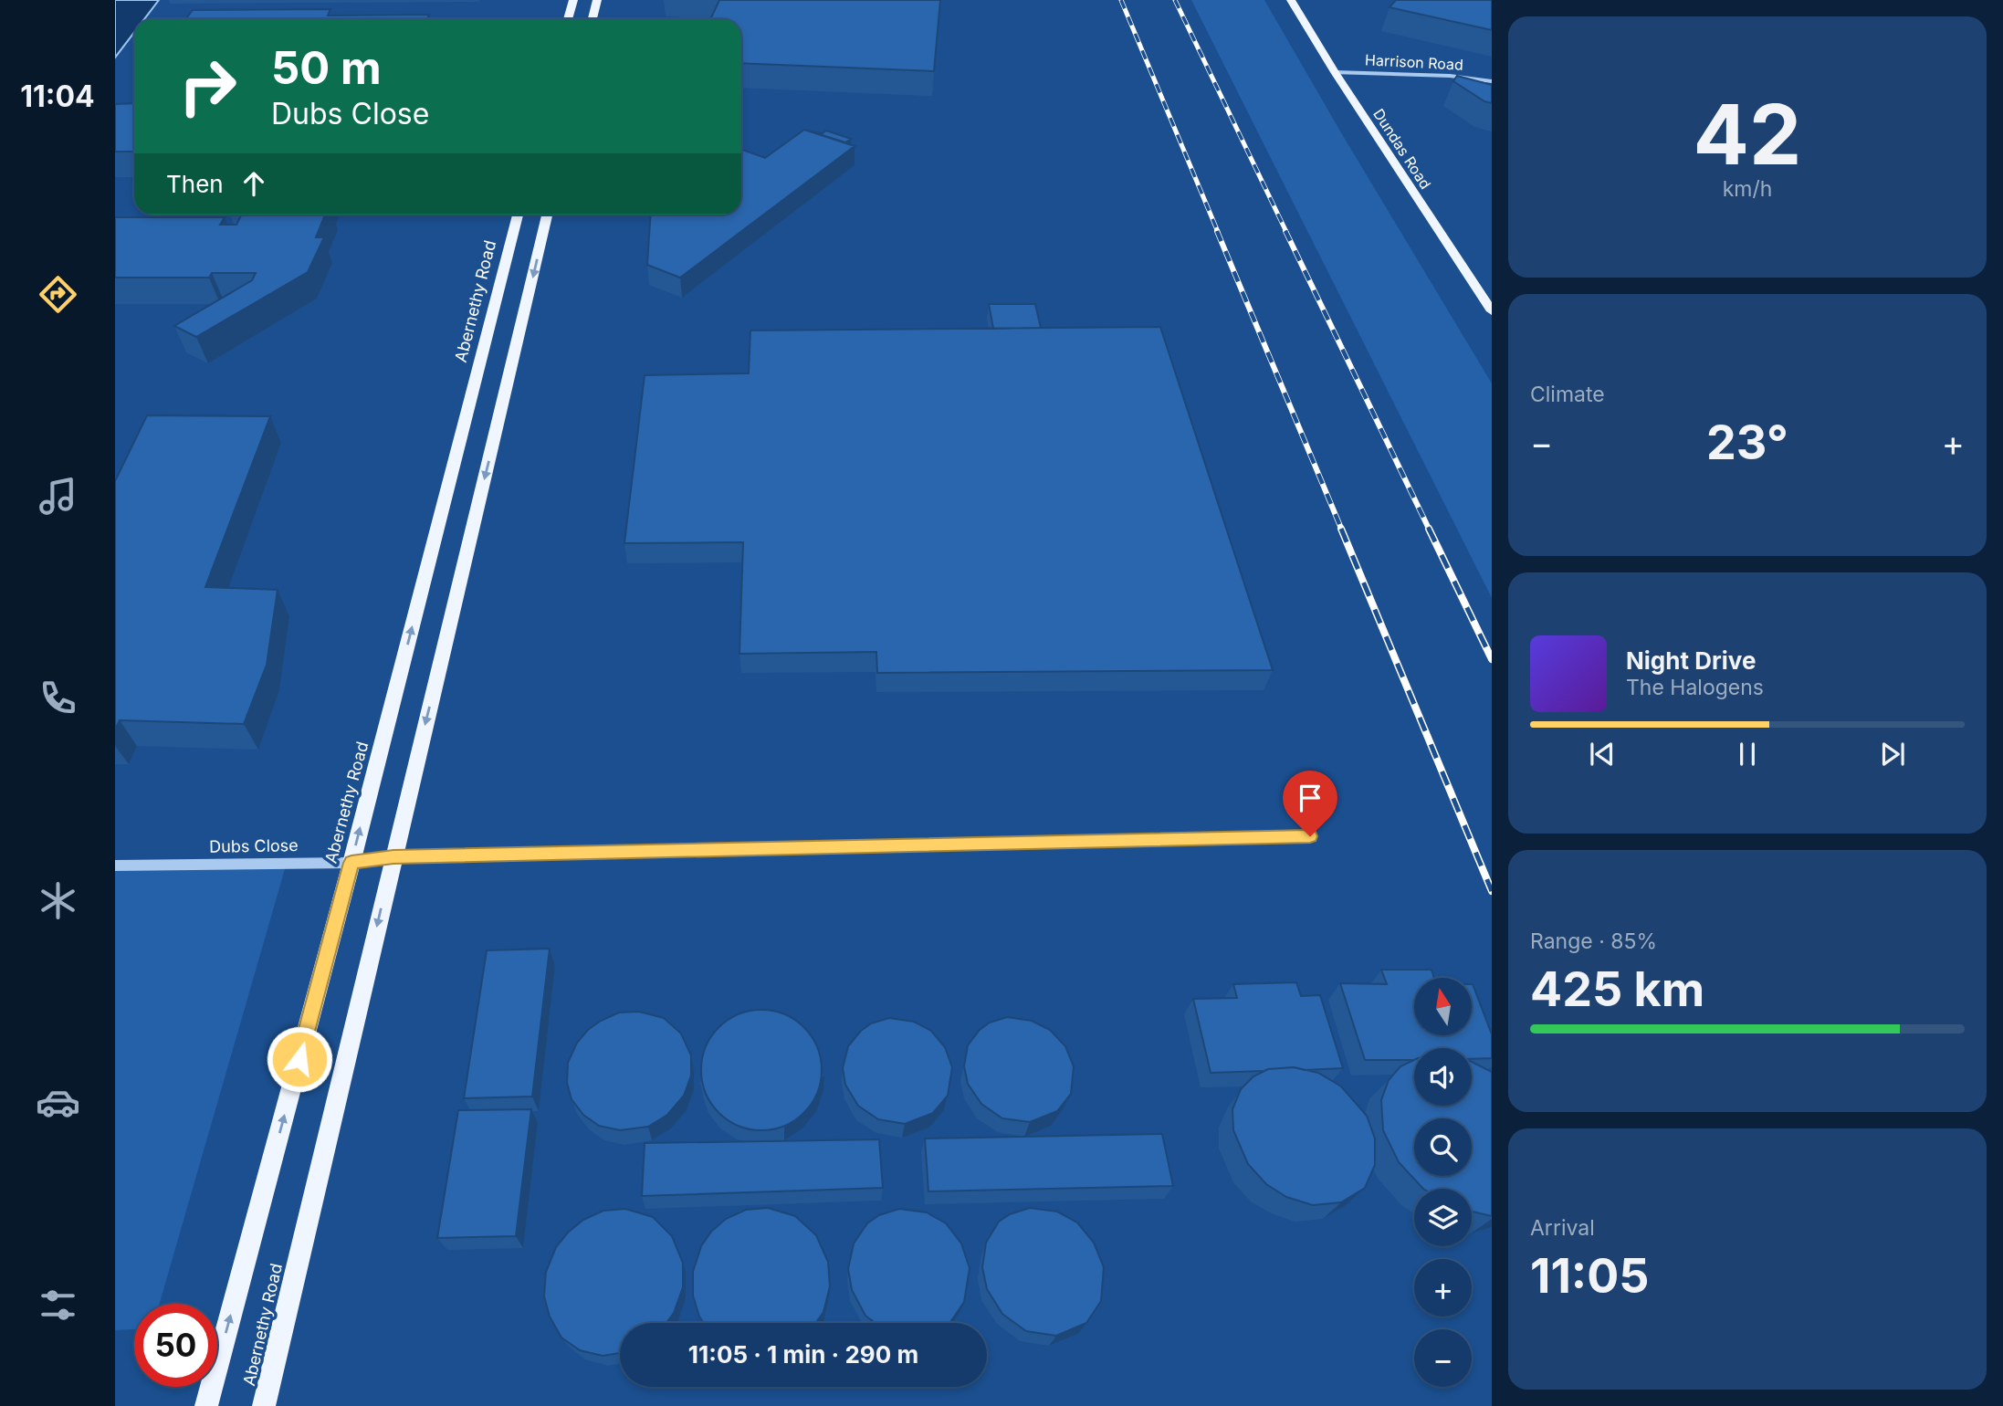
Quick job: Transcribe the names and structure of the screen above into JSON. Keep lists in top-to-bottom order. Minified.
{"streets":{"main road":["Dundas Road","Abernethy Road"],"street":["Harrison Road","Dubs Close"]},"crossings":[["Harrison Road","Dundas Road"],["Abernethy Road","Dubs Close"]],"north":"top","page":{"tabs":"11:04","tile":[["42","km/h"],"Climate",["Range · 85%","425 km"],["Arrival","11:05"]],"turn":["50 m","Dubs Close"],"then":"Then","heat":["−","23°","+"],"song":["Night Drive","The Halogens"],"map_buttons":["+","−"],"limit":"50","trip":"11:05 · 1 min · 290 m"}}
